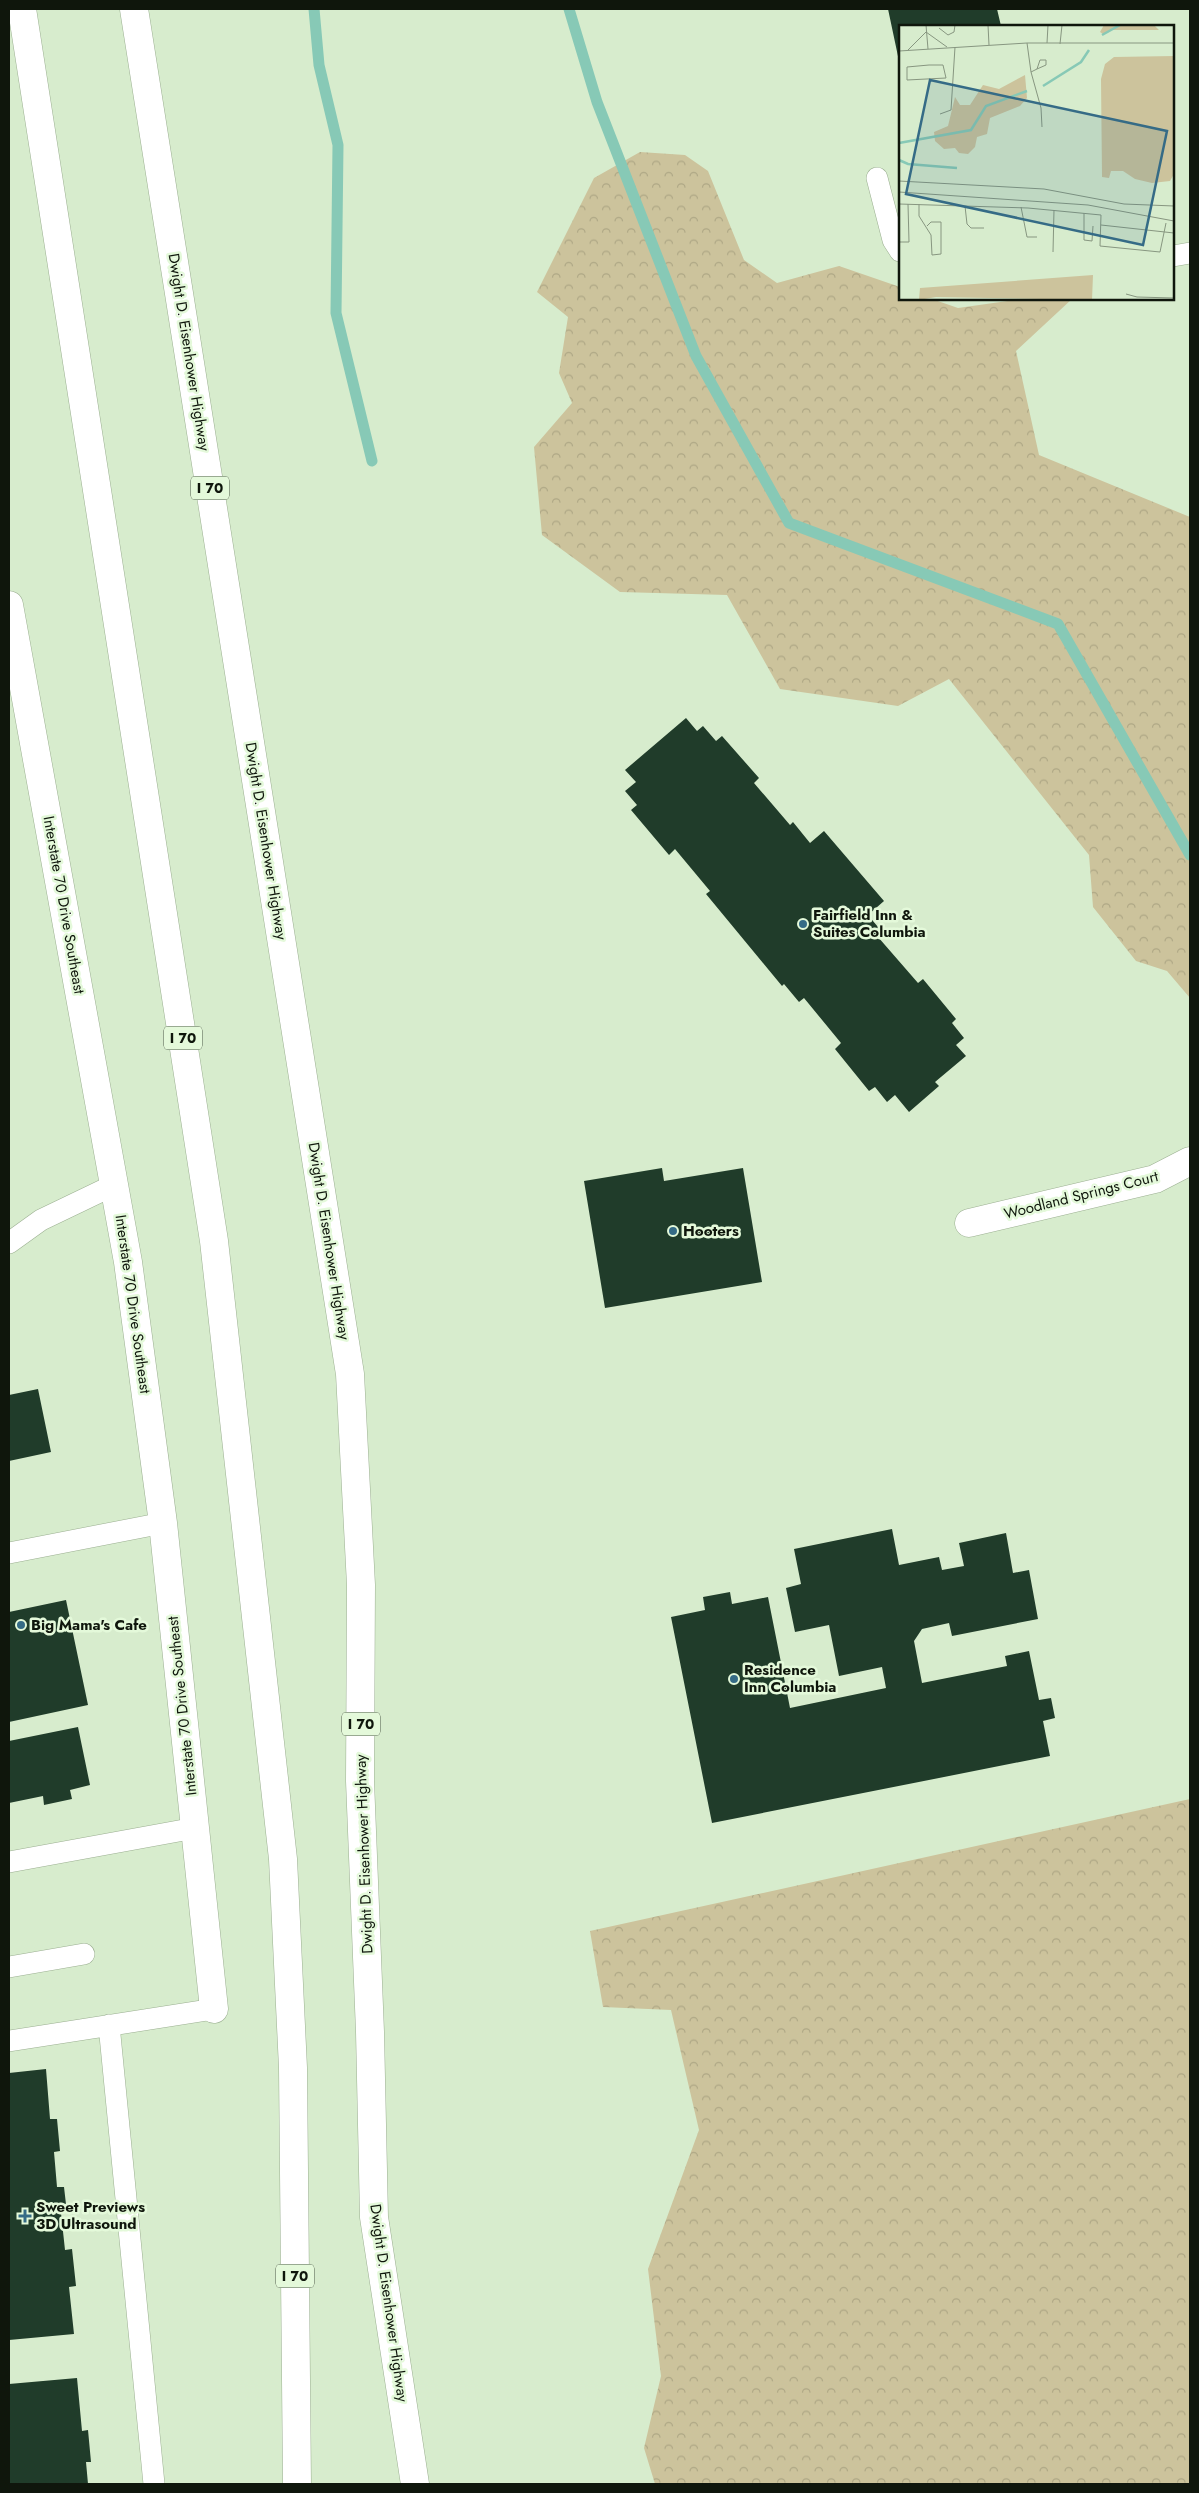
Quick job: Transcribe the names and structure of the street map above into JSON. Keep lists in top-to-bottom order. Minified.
{"streets":{"main road":["Dwight D. Eisenhower Highway","I 70","Interstate 70 Drive Southeast","Woodland Springs Court"]},"places":{"other":["Fairfield Inn & Suites Columbia","Hooters","Big Mama's Cafe","Residence Inn Columbia"],"health":["Sweet Previews 3D Ultrasound"]}}
